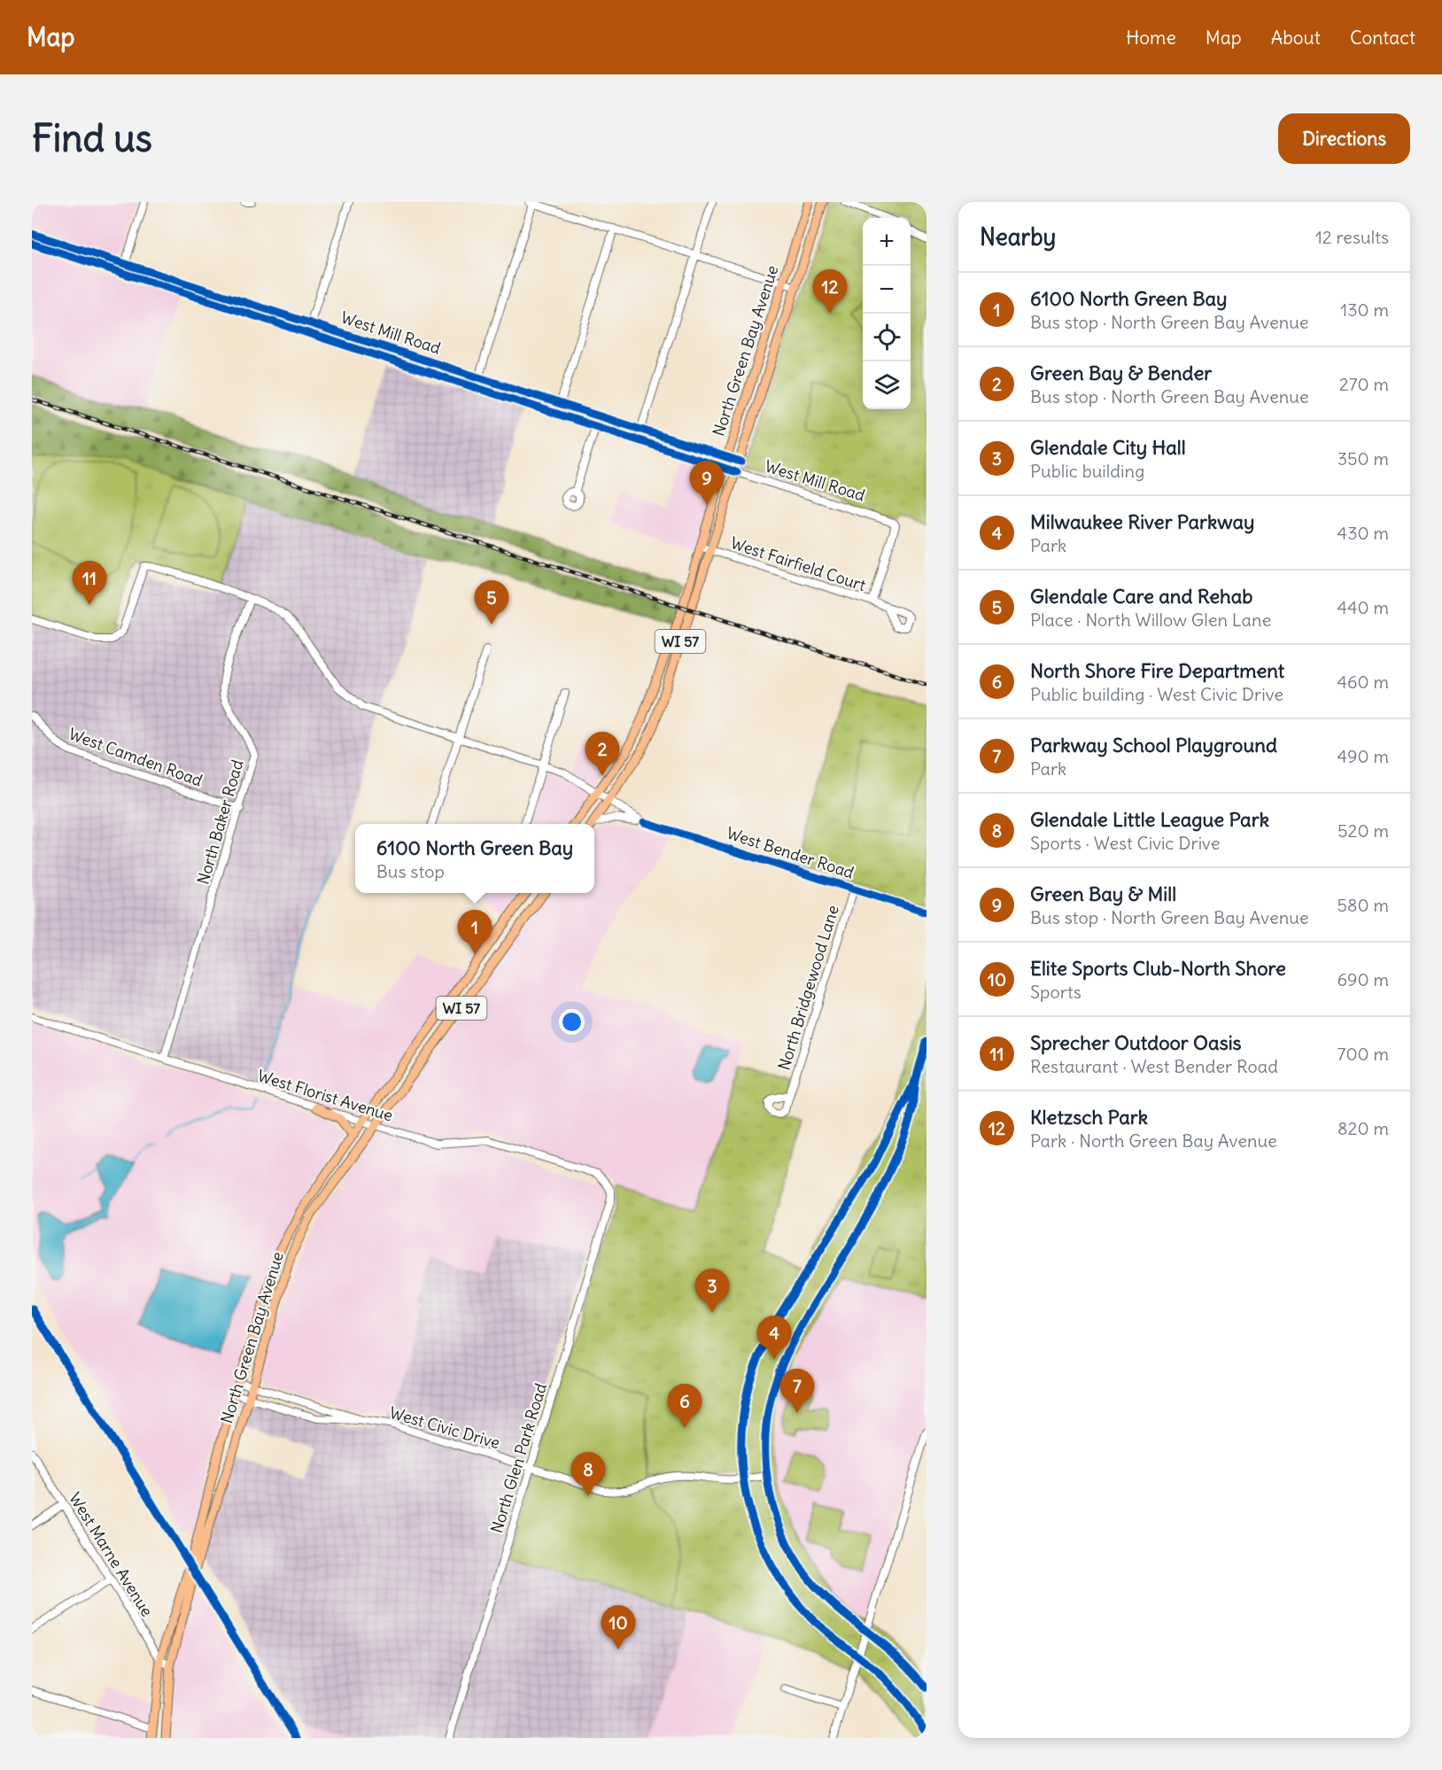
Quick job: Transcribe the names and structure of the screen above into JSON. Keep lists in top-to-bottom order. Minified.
{"streets":{"main road":["West Mill Road","North Green Bay Avenue","WI 57"],"street":["West Fairfield Court","West Camden Road","North Baker Road","West Bender Road","North Bridgewood Lane","West Florist Avenue","West Civic Drive","North Glen Park Road","West Marne Avenue"]},"crossings":[["West Mill Road","North Green Bay Avenue"],["West Mill Road","West Fairfield Court"],["North Green Bay Avenue","West Fairfield Court"],["North Green Bay Avenue","West Bender Road"],["North Green Bay Avenue","West Florist Avenue"],["North Green Bay Avenue","West Civic Drive"],["North Green Bay Avenue","West Marne Avenue"],["West Camden Road","North Baker Road"],["North Baker Road","West Bender Road"],["North Baker Road","West Florist Avenue"],["West Bender Road","North Bridgewood Lane"],["West Florist Avenue","North Glen Park Road"],["West Civic Drive","North Glen Park Road"]],"page":{"header":"Map","nav":["Home","Map","About","Contact"],"buttons":"Directions","title":"Find us","heading":["Nearby","12 results"],"map_buttons":["+","−"],"pins":["12","9","11","5","2","1","3","4","7","6","8","10"],"list":[{"mark":"1","name":"6100 North Green Bay","note":"Bus stop · North Green Bay Avenue","value":"130 m"},{"mark":"2","name":"Green Bay & Bender","note":"Bus stop · North Green Bay Avenue","value":"270 m"},{"mark":"3","name":"Glendale City Hall","note":"Public building","value":"350 m"},{"mark":"4","name":"Milwaukee River Parkway","note":"Park","value":"430 m"},{"mark":"5","name":"Glendale Care and Rehab","note":"Place · North Willow Glen Lane","value":"440 m"},{"mark":"6","name":"North Shore Fire Department","note":"Public building · West Civic Drive","value":"460 m"},{"mark":"7","name":"Parkway School Playground","note":"Park","value":"490 m"},{"mark":"8","name":"Glendale Little League Park","note":"Sports · West Civic Drive","value":"520 m"},{"mark":"9","name":"Green Bay & Mill","note":"Bus stop · North Green Bay Avenue","value":"580 m"},{"mark":"10","name":"Elite Sports Club-North Shore","note":"Sports","value":"690 m"},{"mark":"11","name":"Sprecher Outdoor Oasis","note":"Restaurant · West Bender Road","value":"700 m"},{"mark":"12","name":"Kletzsch Park","note":"Park · North Green Bay Avenue","value":"820 m"}],"popup":["6100 North Green Bay","Bus stop"]}}
